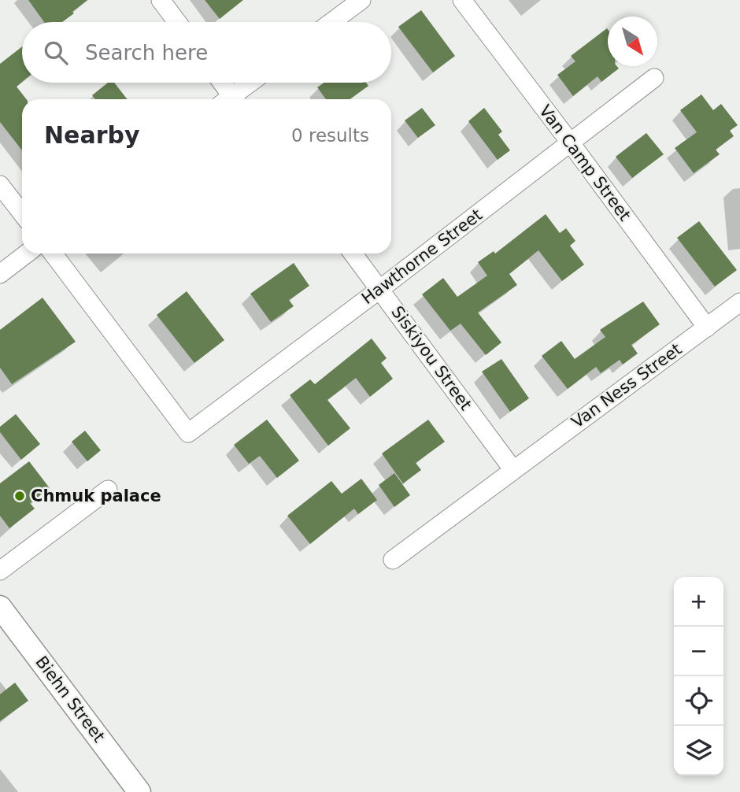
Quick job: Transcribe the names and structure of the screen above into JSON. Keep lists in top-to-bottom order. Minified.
{"streets":{"street":["Van Camp Street","Hawthorne Street","Siskiyou Street","Van Ness Street","Biehn Street"]},"crossings":[["Van Camp Street","Hawthorne Street"],["Van Camp Street","Van Ness Street"],["Hawthorne Street","Siskiyou Street"],["Siskiyou Street","Van Ness Street"]],"places":["Chmuk palace"],"north":"bottom right","page":{"search":"Search here","heading":["Nearby","0 results"],"map_buttons":["+","−"]}}
